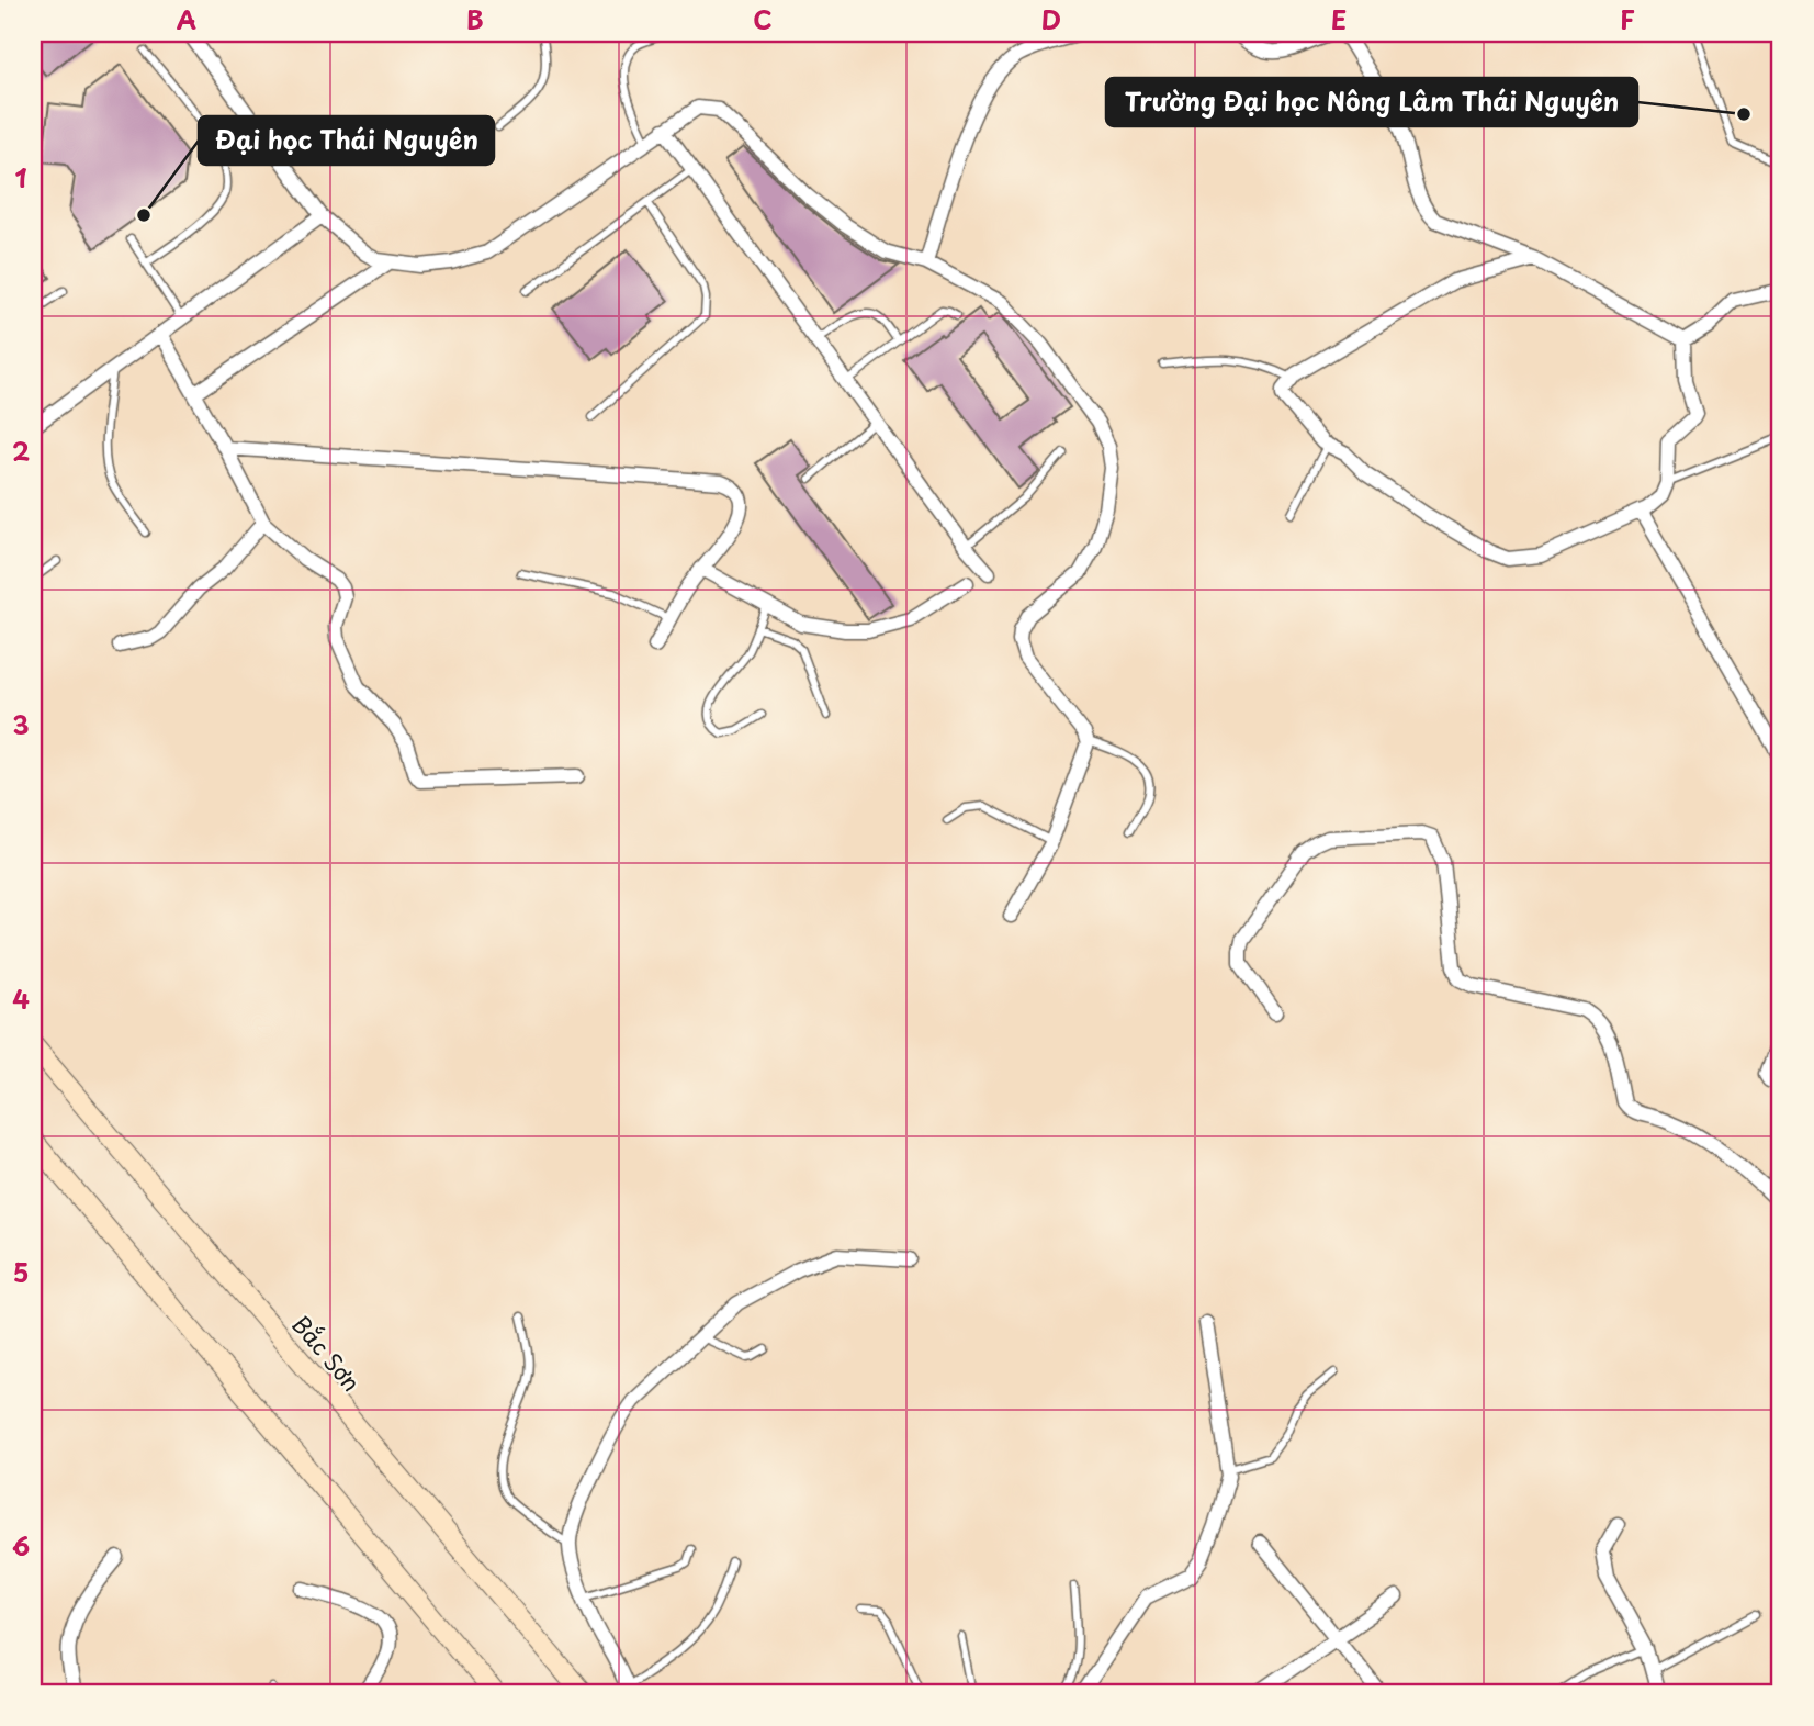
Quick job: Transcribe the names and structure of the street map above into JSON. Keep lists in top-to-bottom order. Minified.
{"streets":{"main road":["Bắc Sơn"]},"places":["Trường Đại học Nông Lâm Thái Nguyên","Đại học Thái Nguyên"],"grid":{"columns":["A","B","C","D","E","F"],"rows":["1","2","3","4","5","6"]}}
